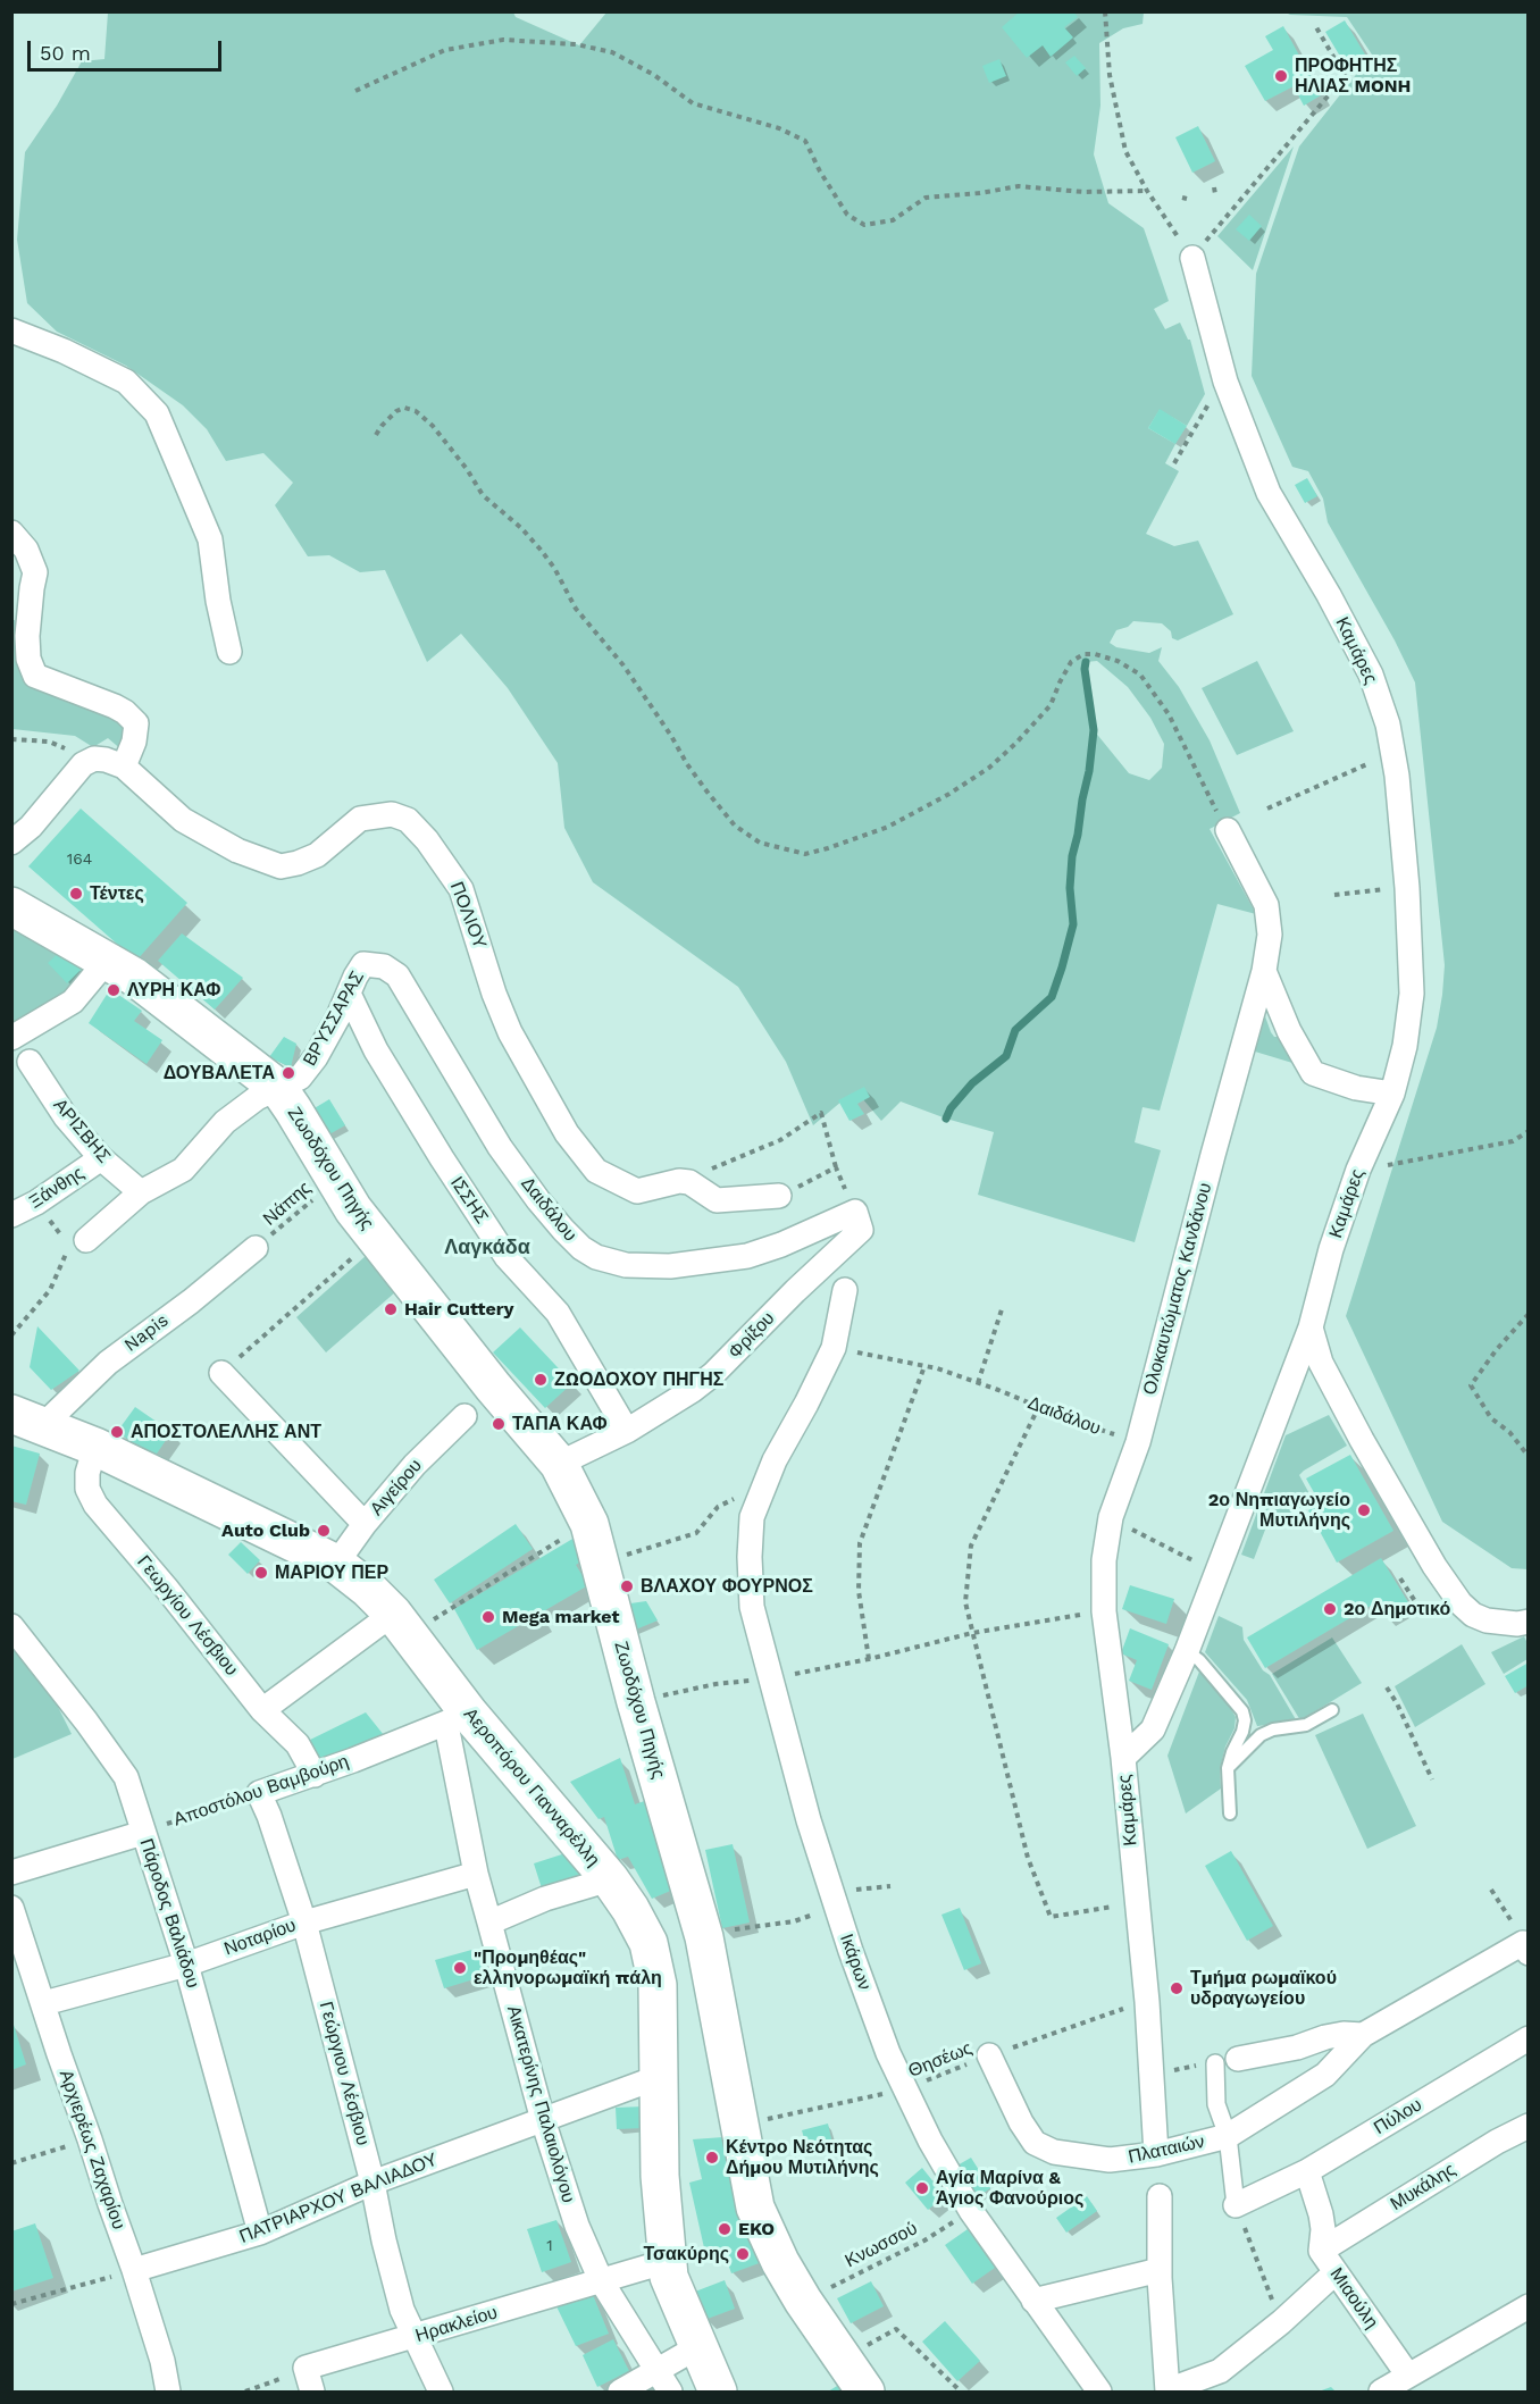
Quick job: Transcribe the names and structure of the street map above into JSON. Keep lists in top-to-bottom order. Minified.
{"streets":{"main road":["Ζωοδόχου Πηγής","Αεροπόρου Γιανναρέλλη"],"street":["Καμάρες","ΠΟΛΙΟΥ","ΒΡΥΣΣΑΡΑΣ","ΑΡΙΣΒΗΣ","Ξάνθης","ΙΣΣΗΣ","Δαιδάλου","Ολοκαυτώματος Κανδάνου","Napis","Φρίξου","Αιγείρου","Γεωργίου Λέσβιου","Αποστόλου Βαμβούρη","Πάροδος Βαλιάδου","Νοταρίου","Ικάρων","Γεώργιου Λέσβιου","Αικατερίνης Παλαιολόγου","Πύλου","Αρχιερέως Ζαχαρίου","Πλαταιών","Μυκάλης","ΠΑΤΡΙΑΡΧΟΥ ΒΑΛΙΑΔΟΥ","Μιαούλη","Ηρακλείου"],"path":["Νάπης","Θησέως","Κνωσσού"]},"crossings":[["Καμάρες","Ολοκαυτώματος Κανδάνου"],["Καμάρες","Θησέως"],["Καμάρες","Πλαταιών"],["ΒΡΥΣΣΑΡΑΣ","ΑΡΙΣΒΗΣ"],["ΒΡΥΣΣΑΡΑΣ","Ζωοδόχου Πηγής"],["ΒΡΥΣΣΑΡΑΣ","ΙΣΣΗΣ"],["ΒΡΥΣΣΑΡΑΣ","Δαιδάλου"],["ΑΡΙΣΒΗΣ","Ξάνθης"],["Ζωοδόχου Πηγής","Νάπης"],["Ζωοδόχου Πηγής","Φρίξου"],["Ζωοδόχου Πηγής","Θησέως"],["Ζωοδόχου Πηγής","Κνωσσού"],["ΙΣΣΗΣ","Φρίξου"],["Νάπης","Napis"],["Δαιδάλου","Ολοκαυτώματος Κανδάνου"],["Δαιδάλου","Φρίξου"],["Napis","Αεροπόρου Γιανναρέλλη"],["Αιγείρου","Αεροπόρου Γιανναρέλλη"],["Γεωργίου Λέσβιου","Αεροπόρου Γιανναρέλλη"],["Γεωργίου Λέσβιου","Αποστόλου Βαμβούρη"],["Αεροπόρου Γιανναρέλλη","Αποστόλου Βαμβούρη"],["Αεροπόρου Γιανναρέλλη","Αικατερίνης Παλαιολόγου"],["Αεροπόρου Γιανναρέλλη","ΠΑΤΡΙΑΡΧΟΥ ΒΑΛΙΑΔΟΥ"],["Αεροπόρου Γιανναρέλλη","Ηρακλείου"],["Αποστόλου Βαμβούρη","Πάροδος Βαλιάδου"],["Αποστόλου Βαμβούρη","Γεώργιου Λέσβιου"],["Αποστόλου Βαμβούρη","Αικατερίνης Παλαιολόγου"],["Πάροδος Βαλιάδου","Νοταρίου"],["Πάροδος Βαλιάδου","ΠΑΤΡΙΑΡΧΟΥ ΒΑΛΙΑΔΟΥ"],["Νοταρίου","Γεώργιου Λέσβιου"],["Νοταρίου","Αικατερίνης Παλαιολόγου"],["Νοταρίου","Αρχιερέως Ζαχαρίου"],["Ικάρων","Θησέως"],["Ικάρων","Κνωσσού"],["Θησέως","Πλαταιών"],["Γεώργιου Λέσβιου","ΠΑΤΡΙΑΡΧΟΥ ΒΑΛΙΑΔΟΥ"],["Γεώργιου Λέσβιου","Ηρακλείου"],["Αικατερίνης Παλαιολόγου","ΠΑΤΡΙΑΡΧΟΥ ΒΑΛΙΑΔΟΥ"],["Αικατερίνης Παλαιολόγου","Ηρακλείου"],["Πύλου","Μιαούλη"],["Αρχιερέως Ζαχαρίου","ΠΑΤΡΙΑΡΧΟΥ ΒΑΛΙΑΔΟΥ"],["Μυκάλης","Μιαούλη"]],"districts":["Λαγκάδα"],"places":["ΠΡΟΦΗΤΗΣ ΗΛΙΑΣ MONH","Τέντες","ΛΥΡΗ ΚΑΦ","ΔΟΥΒΑΛΕΤΑ","Hair Cuttery","ΖΩΟΔΟΧΟΥ ΠΗΓΗΣ","ΤΑΠΑ ΚΑΦ","ΑΠΟΣΤΟΛΕΛΛΗΣ ΑΝΤ","2ο Νηπιαγωγείο Μυτιλήνης","Auto Club","ΜΑΡΙΟΥ ΠΕΡ","ΒΛΑΧΟΥ ΦΟΥΡΝΟΣ","2ο Δημοτικό","Mega market","\"Προμηθέας\" ελληνορωμαϊκή πάλη","Τμήμα ρωμαϊκού υδραγωγείου","Κέντρο Νεότητας Δήμου Μυτιλήνης","Αγία Μαρίνα & Άγιος Φανούριος","EKO","Τσακύρης"],"house_numbers":["164","1"],"scale_bar":"50 m"}
